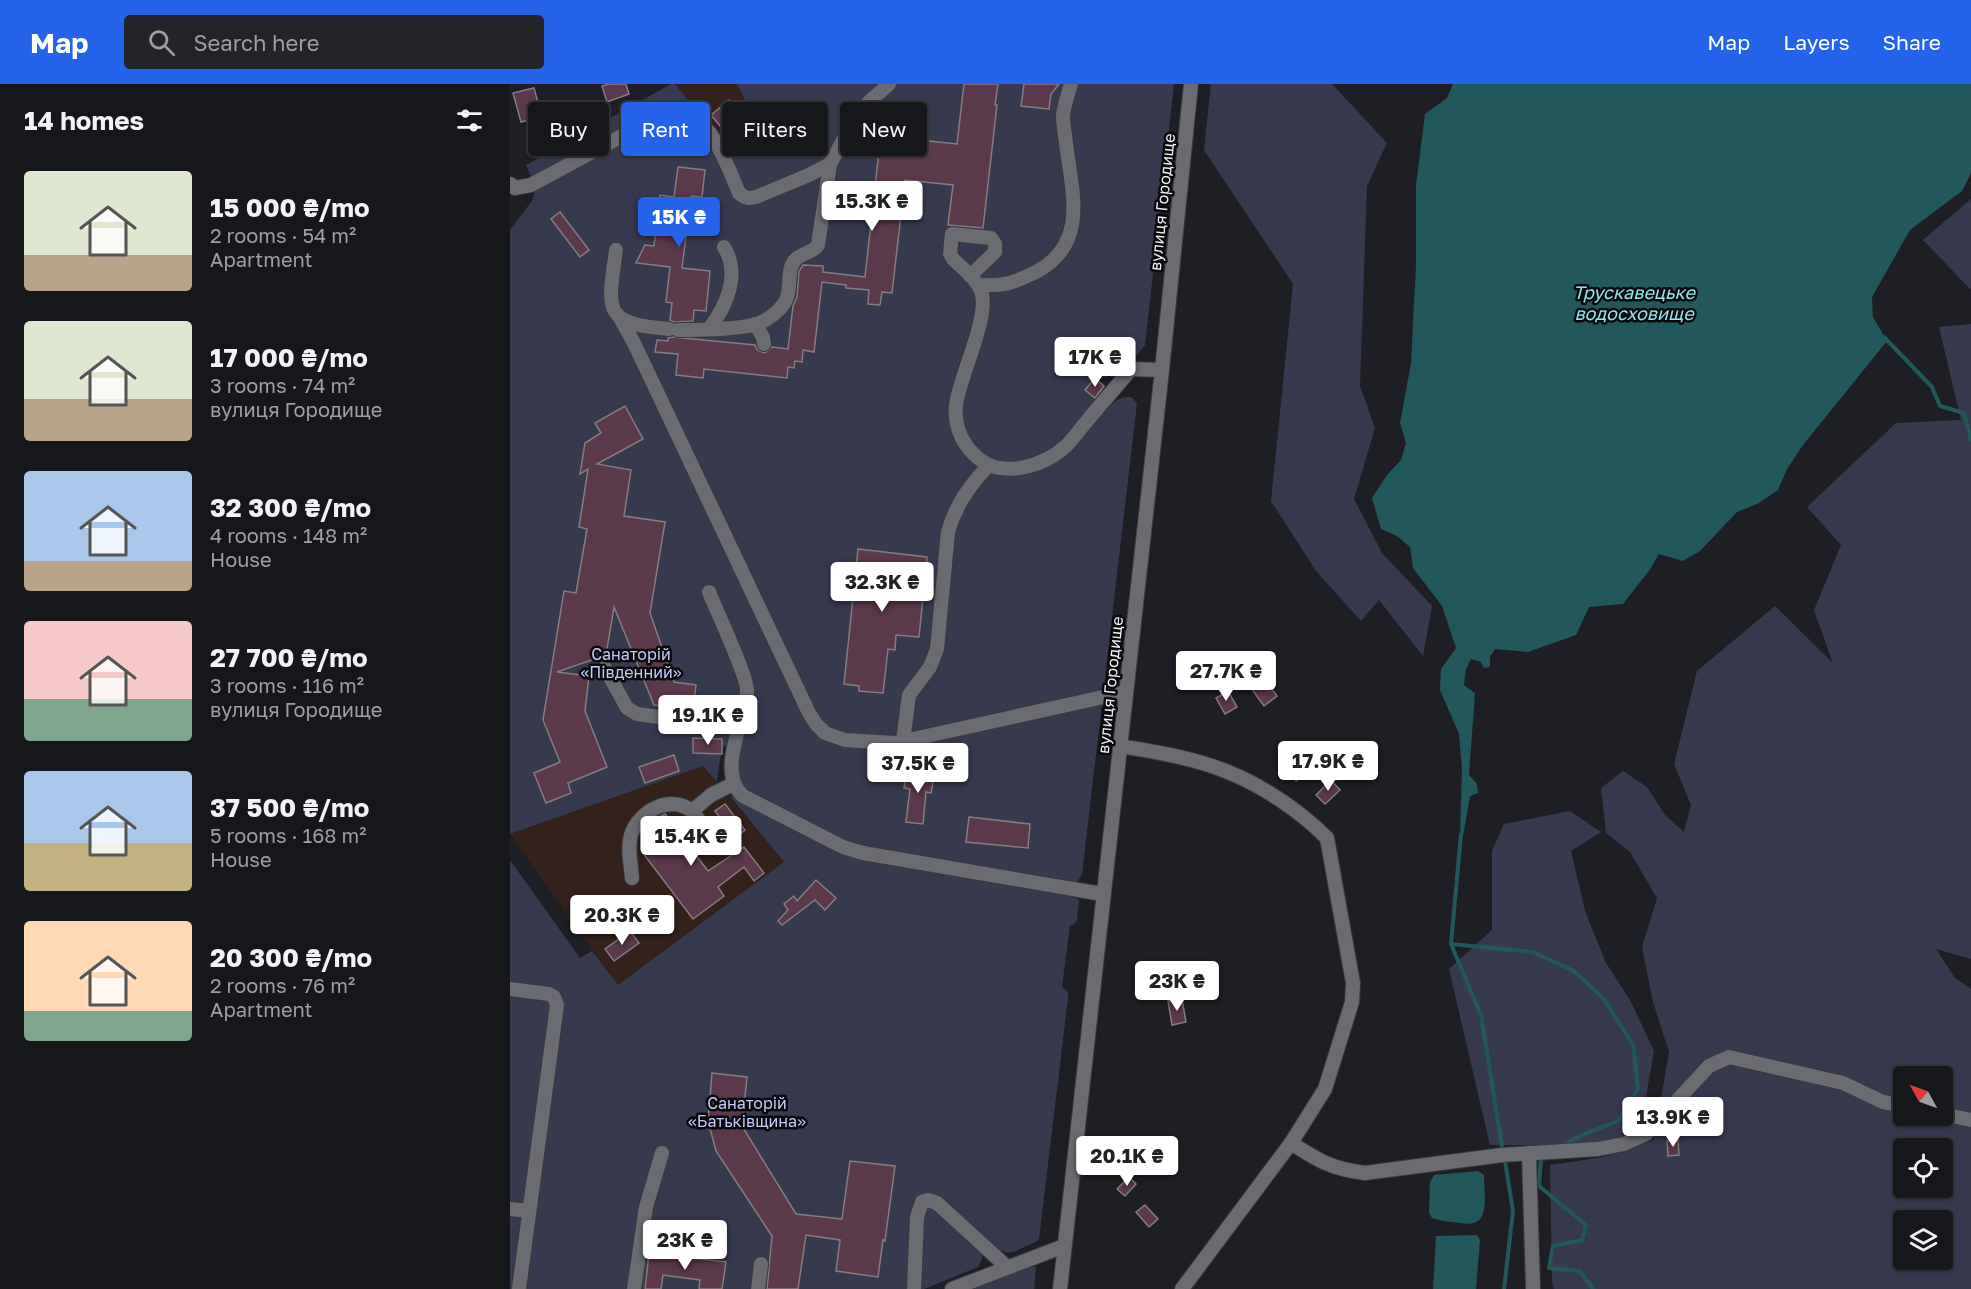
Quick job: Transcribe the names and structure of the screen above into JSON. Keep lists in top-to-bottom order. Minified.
{"streets":{"street":["вулиця Городище"]},"water":["Трускавецьке водосховище"],"parks":["Санаторій «Південний»","Санаторій «Батьківщина»"],"north":"top left","page":{"header":"Map","search":"Search here","nav":["Map","Layers","Share"],"heading":"14 homes","chip":["Buy","Rent","Filters","New"],"list":[{"name":"15 000 ₴/mo","note":"2 rooms · 54 m² · Apartment"},{"name":"17 000 ₴/mo","note":"3 rooms · 74 m² · вулиця Городище"},{"name":"32 300 ₴/mo","note":"4 rooms · 148 m² · House"},{"name":"27 700 ₴/mo","note":"3 rooms · 116 m² · вулиця Городище"},{"name":"37 500 ₴/mo","note":"5 rooms · 168 m² · House"},{"name":"20 300 ₴/mo","note":"2 rooms · 76 m² · Apartment"}],"price":["15.3K ₴","15K ₴","17K ₴","32.3K ₴","27.7K ₴","19.1K ₴","17.9K ₴","37.5K ₴","15.4K ₴","20.3K ₴","23K ₴","13.9K ₴","20.1K ₴","23K ₴"]}}
